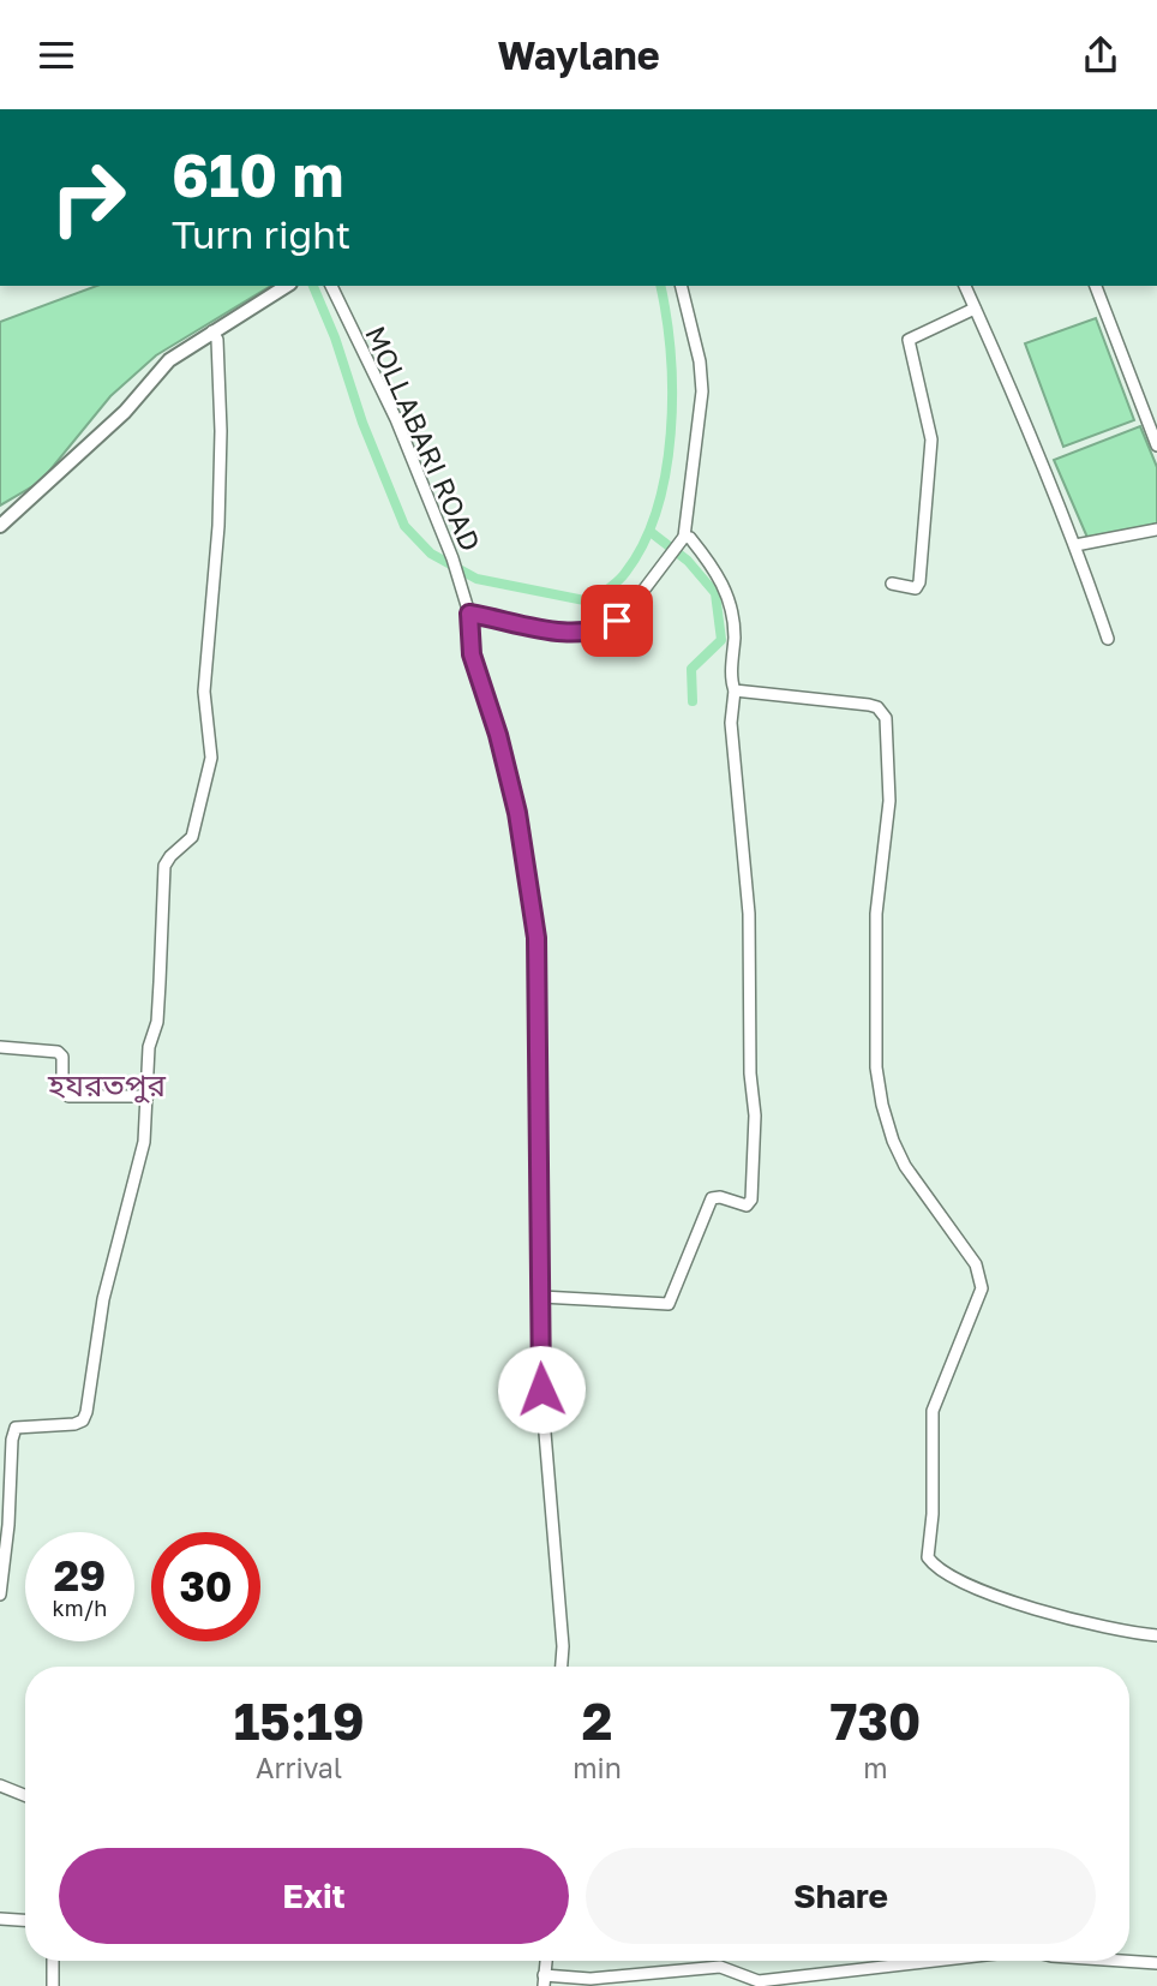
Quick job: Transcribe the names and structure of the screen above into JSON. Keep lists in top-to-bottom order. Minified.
{"streets":{"street":["MOLLABARI ROAD"]},"districts":["হযরতপুর"],"page":{"header":"Waylane","turn":["610 m","Turn right"],"speed":"29 km/h","limit":"30","eta":["15:19","Arrival","2","min","730","m"],"buttons":["Exit","Share"]}}
